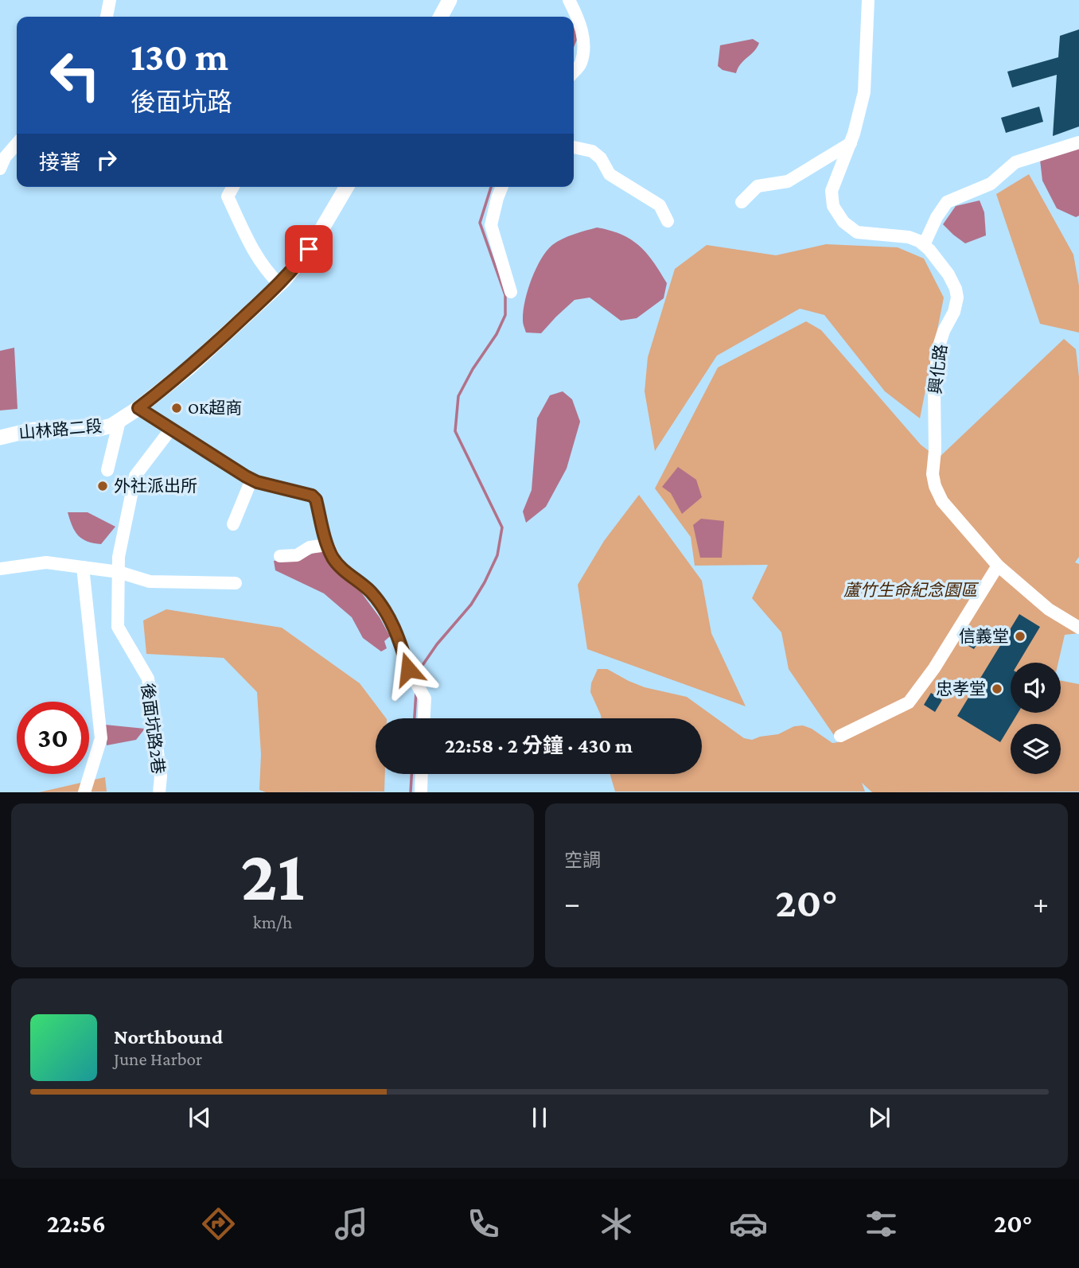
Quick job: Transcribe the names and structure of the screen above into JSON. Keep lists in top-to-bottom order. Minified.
{"streets":{"main road":["山林路二段"],"street":["興化路","後面坑路2巷"]},"parks":["蘆竹生命紀念園區"],"places":["OK超商","外社派出所","信義堂","忠孝堂"],"page":{"turn":["130 m","後面坑路"],"then":"接著","limit":"30","trip":"22:58 · 2 分鐘 · 430 m","tile":[["21","km/h"],"空調"],"heat":["−","20°","+"],"song":["Northbound","June Harbor"],"tabs":["22:56","20°"]}}
